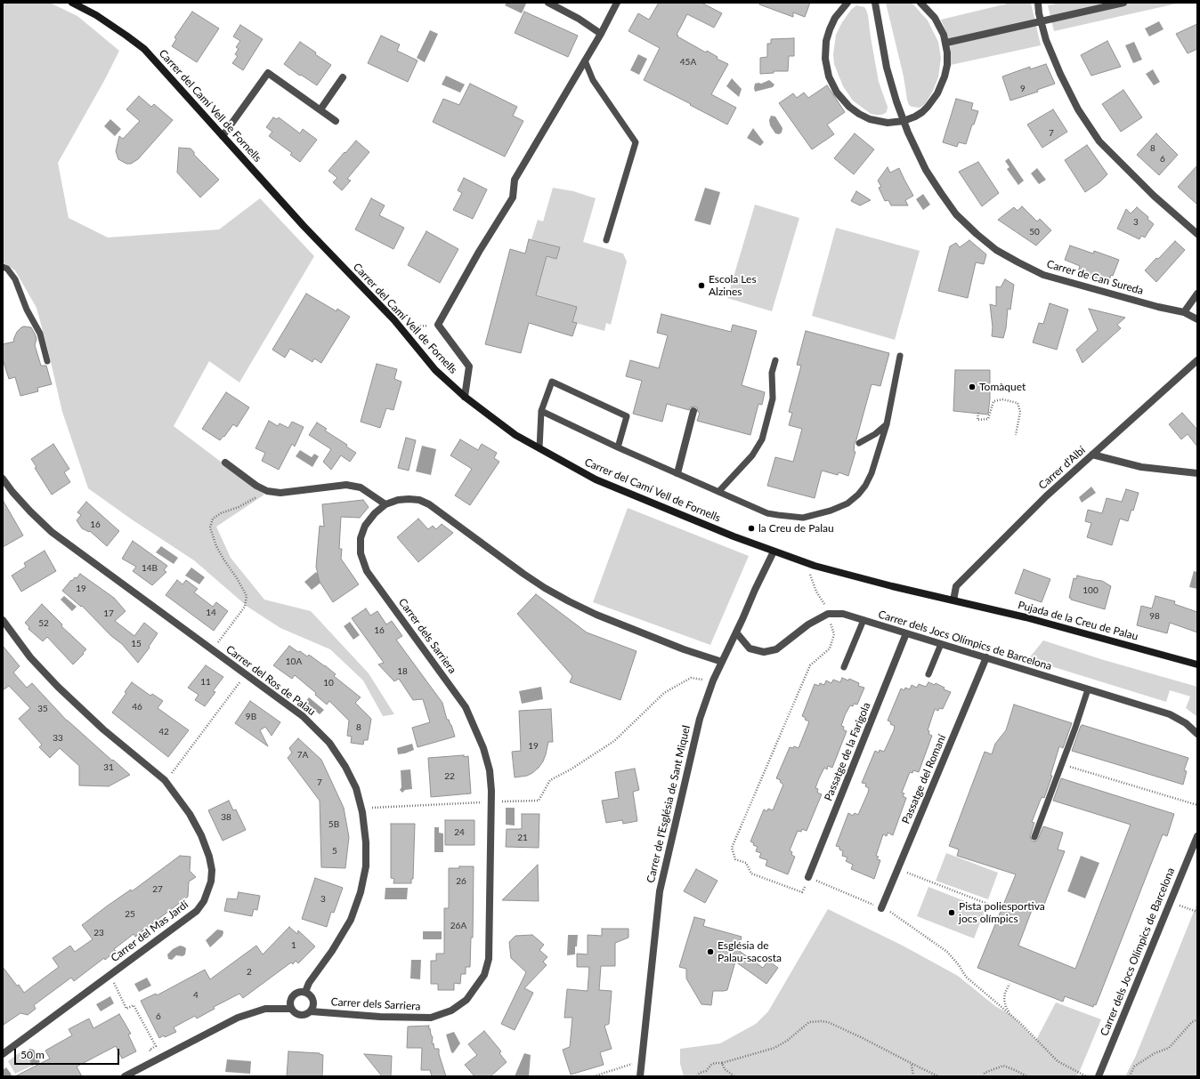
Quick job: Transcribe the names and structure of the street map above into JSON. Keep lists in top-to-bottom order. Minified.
{"streets":{"street":["Carrer del Camí Vell de Fornells","Carrer de Can Sureda","Carrer d'Albí","Pujada de la Creu de Palau","Carrer dels Sarriera","Carrer dels Jocs Olímpics de Barcelona","Carrer del Ros de Palau","Passatge de la Farigola","Passatge del Romaní","Carrer de l'Església de Sant Miquel","Carrer del Mas Jardí"]},"crossings":[["Carrer del Camí Vell de Fornells","Carrer d'Albí"],["Carrer del Camí Vell de Fornells","Pujada de la Creu de Palau"],["Carrer del Camí Vell de Fornells","Carrer de l'Església de Sant Miquel"],["Carrer d'Albí","Pujada de la Creu de Palau"],["Carrer dels Sarriera","Carrer del Ros de Palau"],["Carrer dels Sarriera","Carrer de l'Església de Sant Miquel"],["Carrer dels Jocs Olímpics de Barcelona","Passatge de la Farigola"],["Carrer dels Jocs Olímpics de Barcelona","Passatge del Romaní"]],"places":["Escola Les Alzines","Tomàquet","la Creu de Palau","Pista poliesportiva jocs olímpics","Església de Palau-sacosta"],"house_numbers":["45A","9","7","8","6","3","50","16","14B","19","100","14","17","98","52","16","15","10A","18","11","10","46","35","9B","8","42","33","19","7A","31","22","7","38","5B","24","21","5","26","27","3","25","26A","23","1","2","4","6"],"scale_bar":"50 m"}
